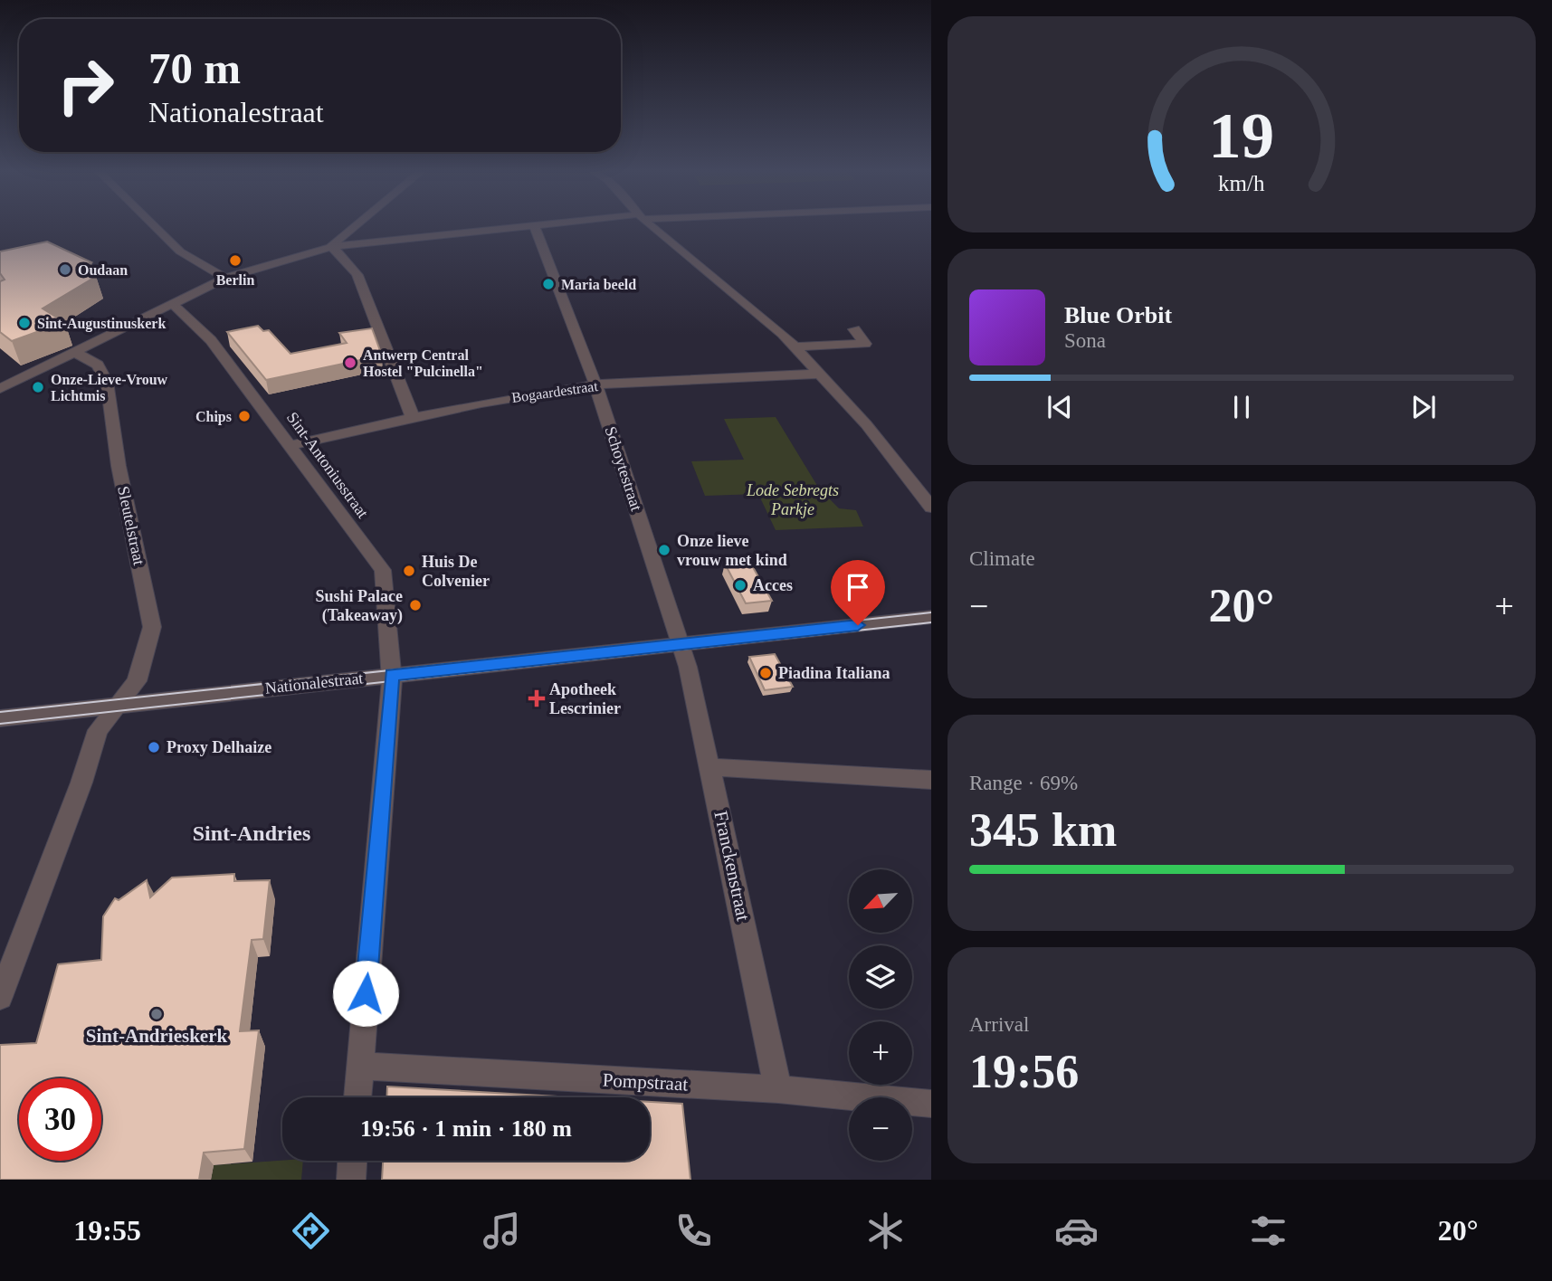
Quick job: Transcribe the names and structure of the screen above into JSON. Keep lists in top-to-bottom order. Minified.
{"streets":{"street":["Bogaardestraat","Sint-Antoniusstraat","Schoytestraat","Sleutelstraat","Nationalestraat","Franckenstraat","Pompstraat"]},"crossings":[["Bogaardestraat","Sint-Antoniusstraat"],["Bogaardestraat","Schoytestraat"],["Sint-Antoniusstraat","Nationalestraat"],["Sint-Antoniusstraat","Pompstraat"],["Schoytestraat","Nationalestraat"],["Schoytestraat","Franckenstraat"],["Sleutelstraat","Nationalestraat"],["Nationalestraat","Franckenstraat"],["Franckenstraat","Pompstraat"]],"districts":["Sint-Andries"],"parks":["Lode Sebregts Parkje"],"places":{"other":["Berlin","Oudaan","Maria beeld","Sint-Augustinuskerk","Antwerp Central Hostel \"Pulcinella\"","Onze-Lieve-Vrouw Lichtmis","Chips","Onze lieve vrouw met kind","Huis De Colvenier","Acces","Sushi Palace (Takeaway)","Piadina Italiana","Proxy Delhaize","Sint-Andrieskerk"],"health":["Apotheek Lescrinier"]},"north":"bottom left","page":{"turn":["70 m","Nationalestraat"],"song":["Blue Orbit","Sona"],"tile":["Climate",["Range · 69%","345 km"],["Arrival","19:56"]],"heat":["−","20°","+"],"map_buttons":["+","−"],"limit":"30","trip":"19:56 · 1 min · 180 m","tabs":["19:55","20°"],"gauge":["19","km/h"]}}
